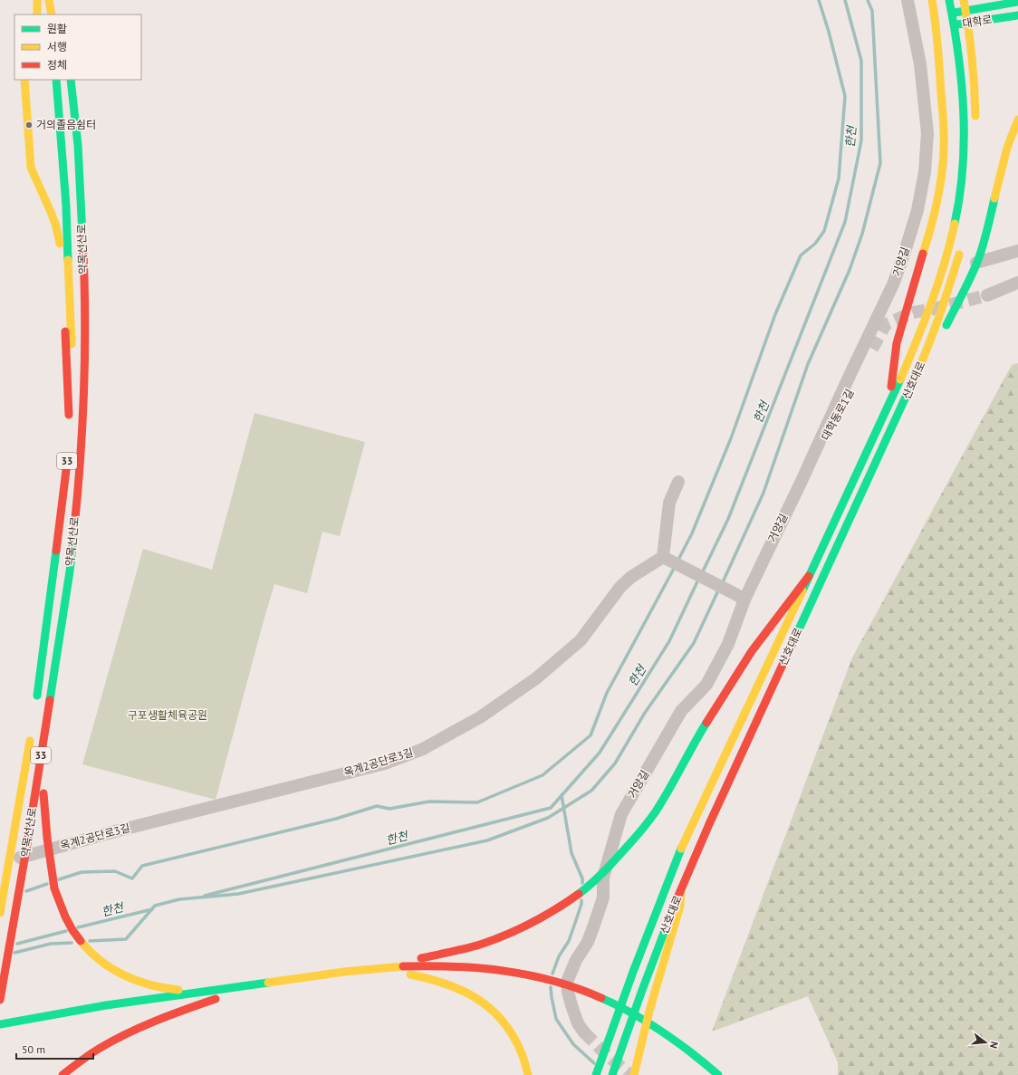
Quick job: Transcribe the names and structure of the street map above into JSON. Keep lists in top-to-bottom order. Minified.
{"streets":{"main road":["대학로","약목선산로","산호대로","33"],"street":["거양길","대학동로1길","옥계2공단로3길"]},"crossings":[["거양길","대학동로1길"]],"water":["한천"],"parks":["구포생활체육공원"],"places":["거의졸음쉼터"],"legend":["원활","서행","정체"],"scale_bar":"50 m","north":"right"}
